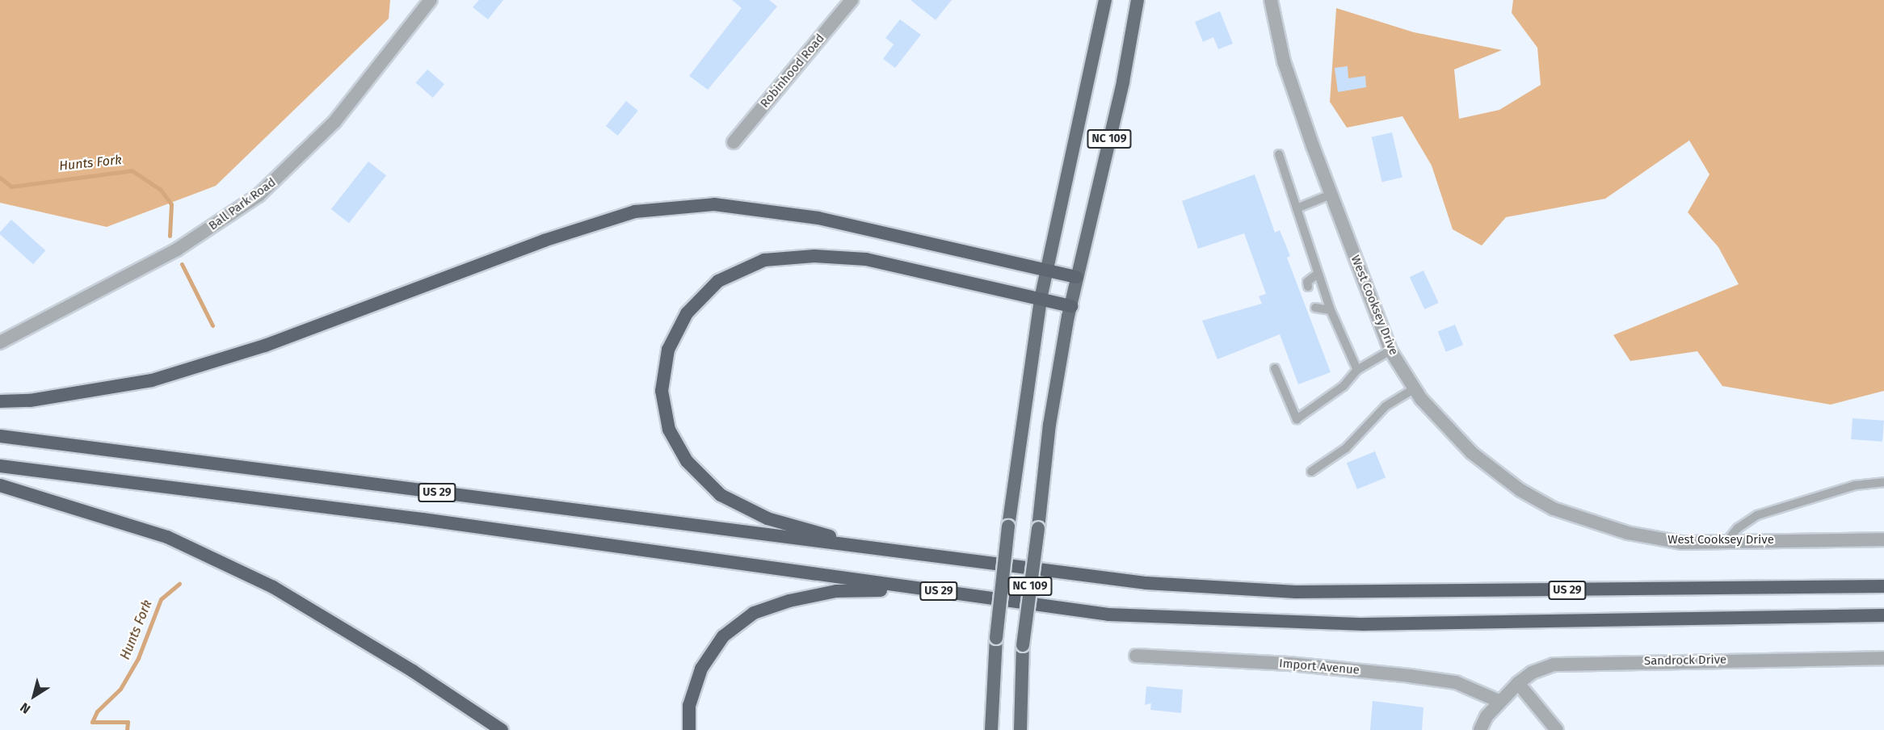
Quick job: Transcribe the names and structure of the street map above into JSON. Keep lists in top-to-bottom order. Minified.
{"streets":{"highway":["US 29"],"main road":["NC 109"],"street":["Robinhood Road","Ball Park Road","West Cooksey Drive","Sandrock Drive","Import Avenue"]},"crossings":[["Sandrock Drive","Import Avenue"]],"water":["Hunts Fork"],"north":"bottom left"}
